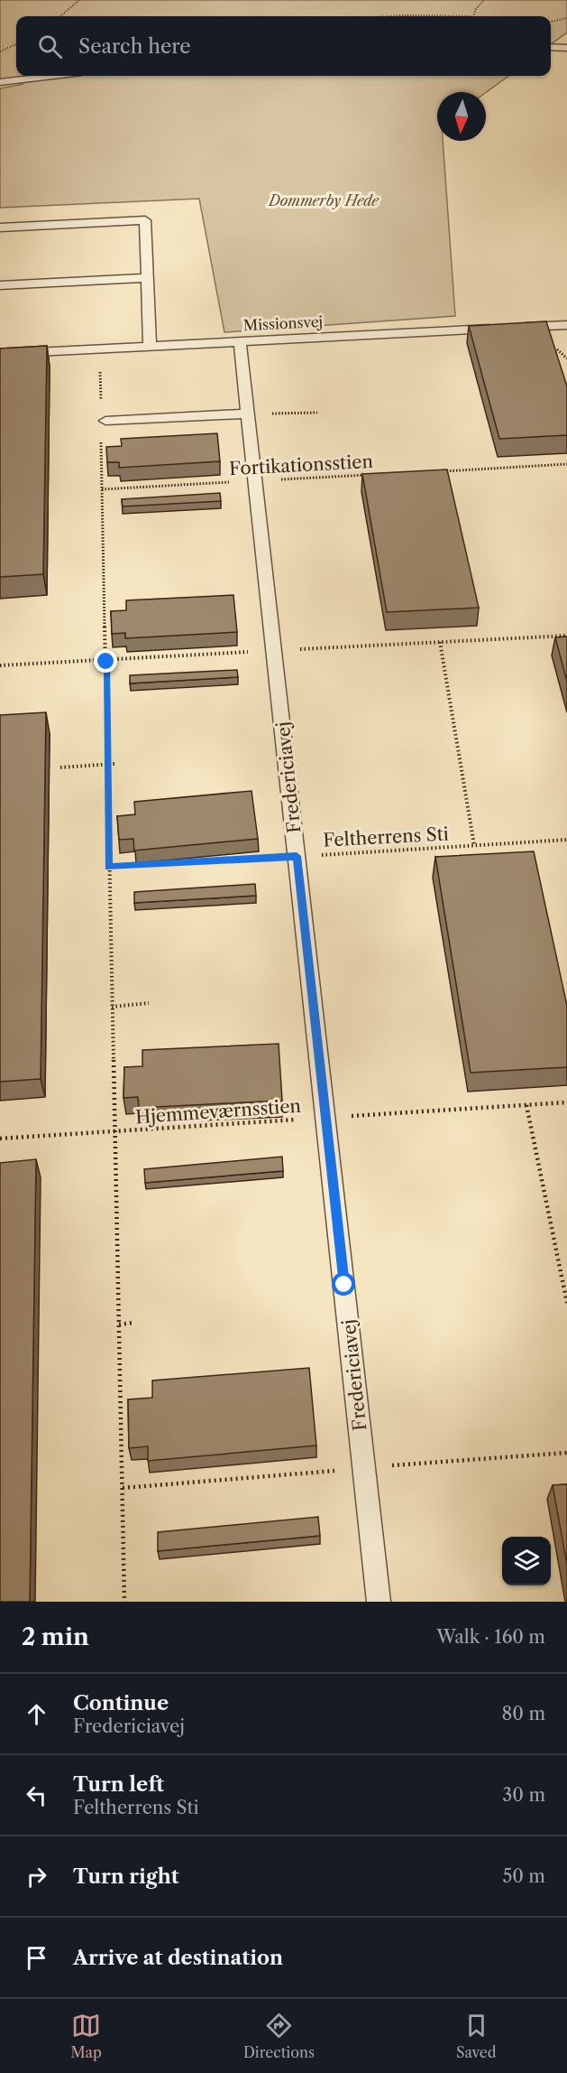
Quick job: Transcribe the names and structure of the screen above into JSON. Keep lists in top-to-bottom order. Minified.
{"streets":{"lane":["Missionsvej","Fredericiavej"],"path":["Fortikationsstien","Feltherrens Sti","Hjemmeværnsstien"]},"crossings":[["Missionsvej","Fredericiavej"],["Fortikationsstien","Fredericiavej"],["Fredericiavej","Feltherrens Sti"],["Fredericiavej","Hjemmeværnsstien"]],"parks":["Dommerby Hede"],"north":"bottom","page":{"search":"Search here","heading":["2 min","Walk · 160 m"],"list":[["Continue","Fredericiavej","80 m"],["Turn left","Feltherrens Sti","30 m"],["Turn right","50 m"],"Arrive at destination"],"nav":["Map","Directions","Saved"]}}
